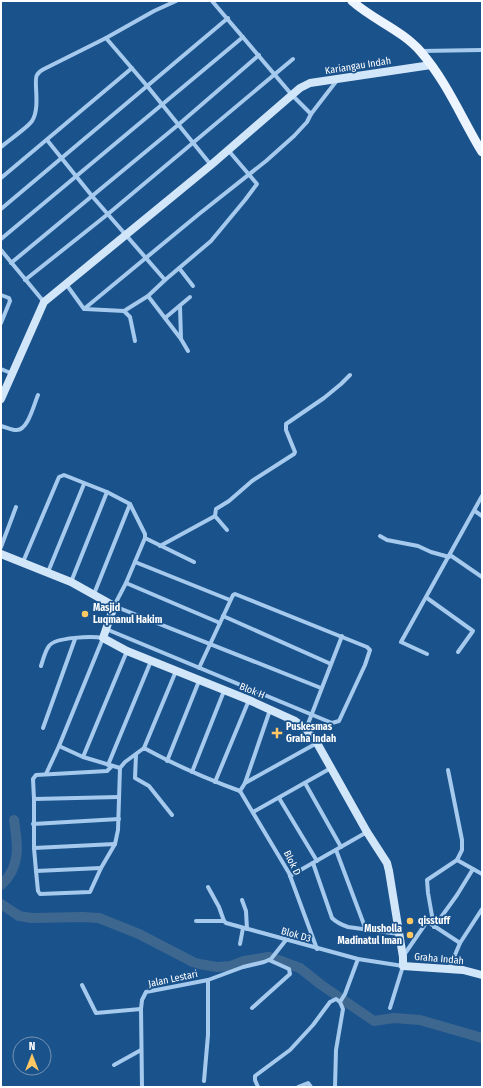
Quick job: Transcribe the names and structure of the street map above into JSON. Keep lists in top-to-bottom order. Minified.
{"streets":{"street":["Kariangau Indah","Blok H","Blok D","Blok D3","Graha Indah","Jalan Lestari"]},"crossings":[["Blok H","Graha Indah"],["Blok D","Blok D3"],["Blok D3","Graha Indah"]],"places":{"other":["Masjid Luqmanul Hakim","qisstuff","Musholla Madinatul Iman"],"health":["Puskesmas Graha Indah"]},"north":"top"}
